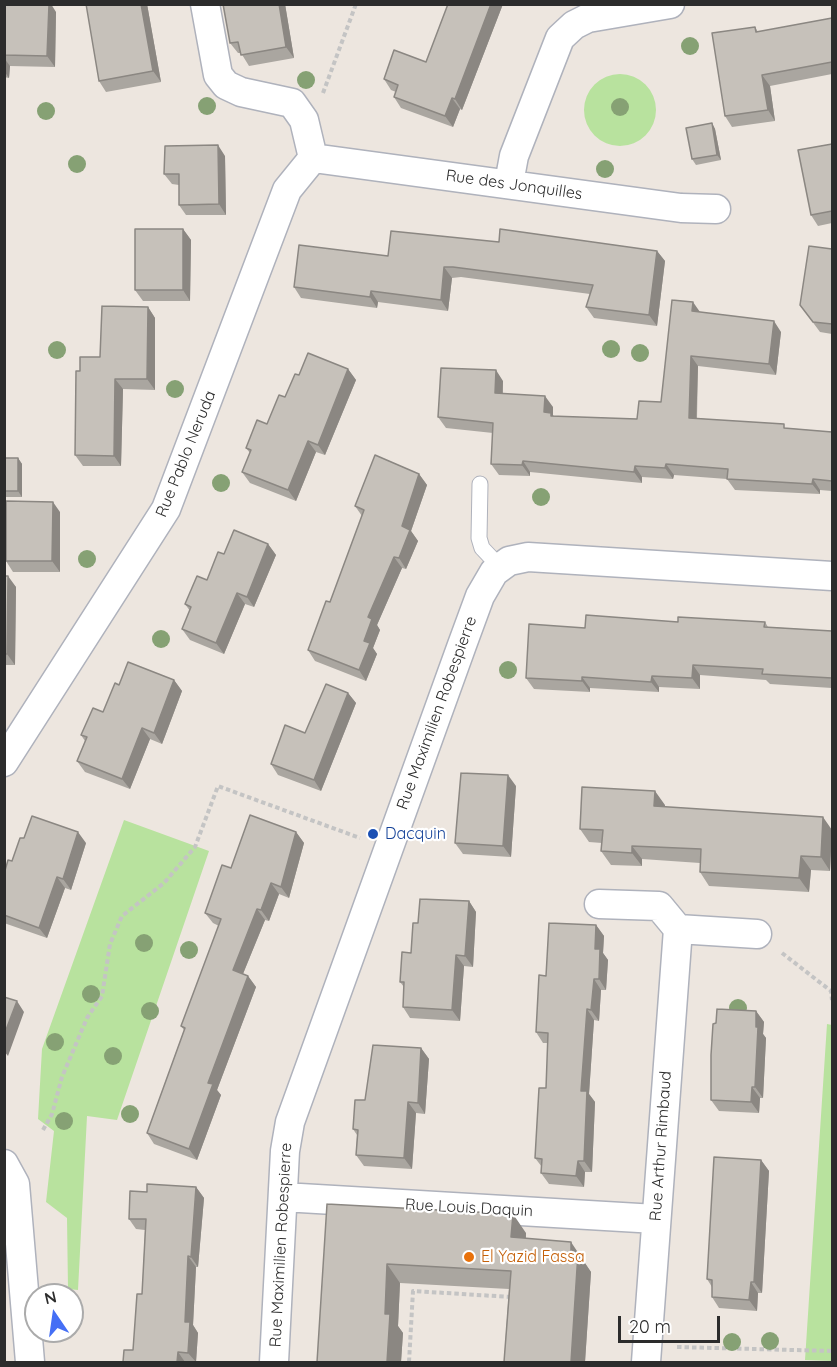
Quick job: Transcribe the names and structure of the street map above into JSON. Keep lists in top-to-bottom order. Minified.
{"streets":{"street":["Rue des Jonquilles","Rue Pablo Neruda","Rue Maximilien Robespierre","Rue Arthur Rimbaud","Rue Louis Daquin"]},"crossings":[["Rue des Jonquilles","Rue Pablo Neruda"],["Rue Maximilien Robespierre","Rue Louis Daquin"],["Rue Arthur Rimbaud","Rue Louis Daquin"]],"places":["Dacquin","El Yazid Fassa"],"scale_bar":"20 m","north":"top"}
